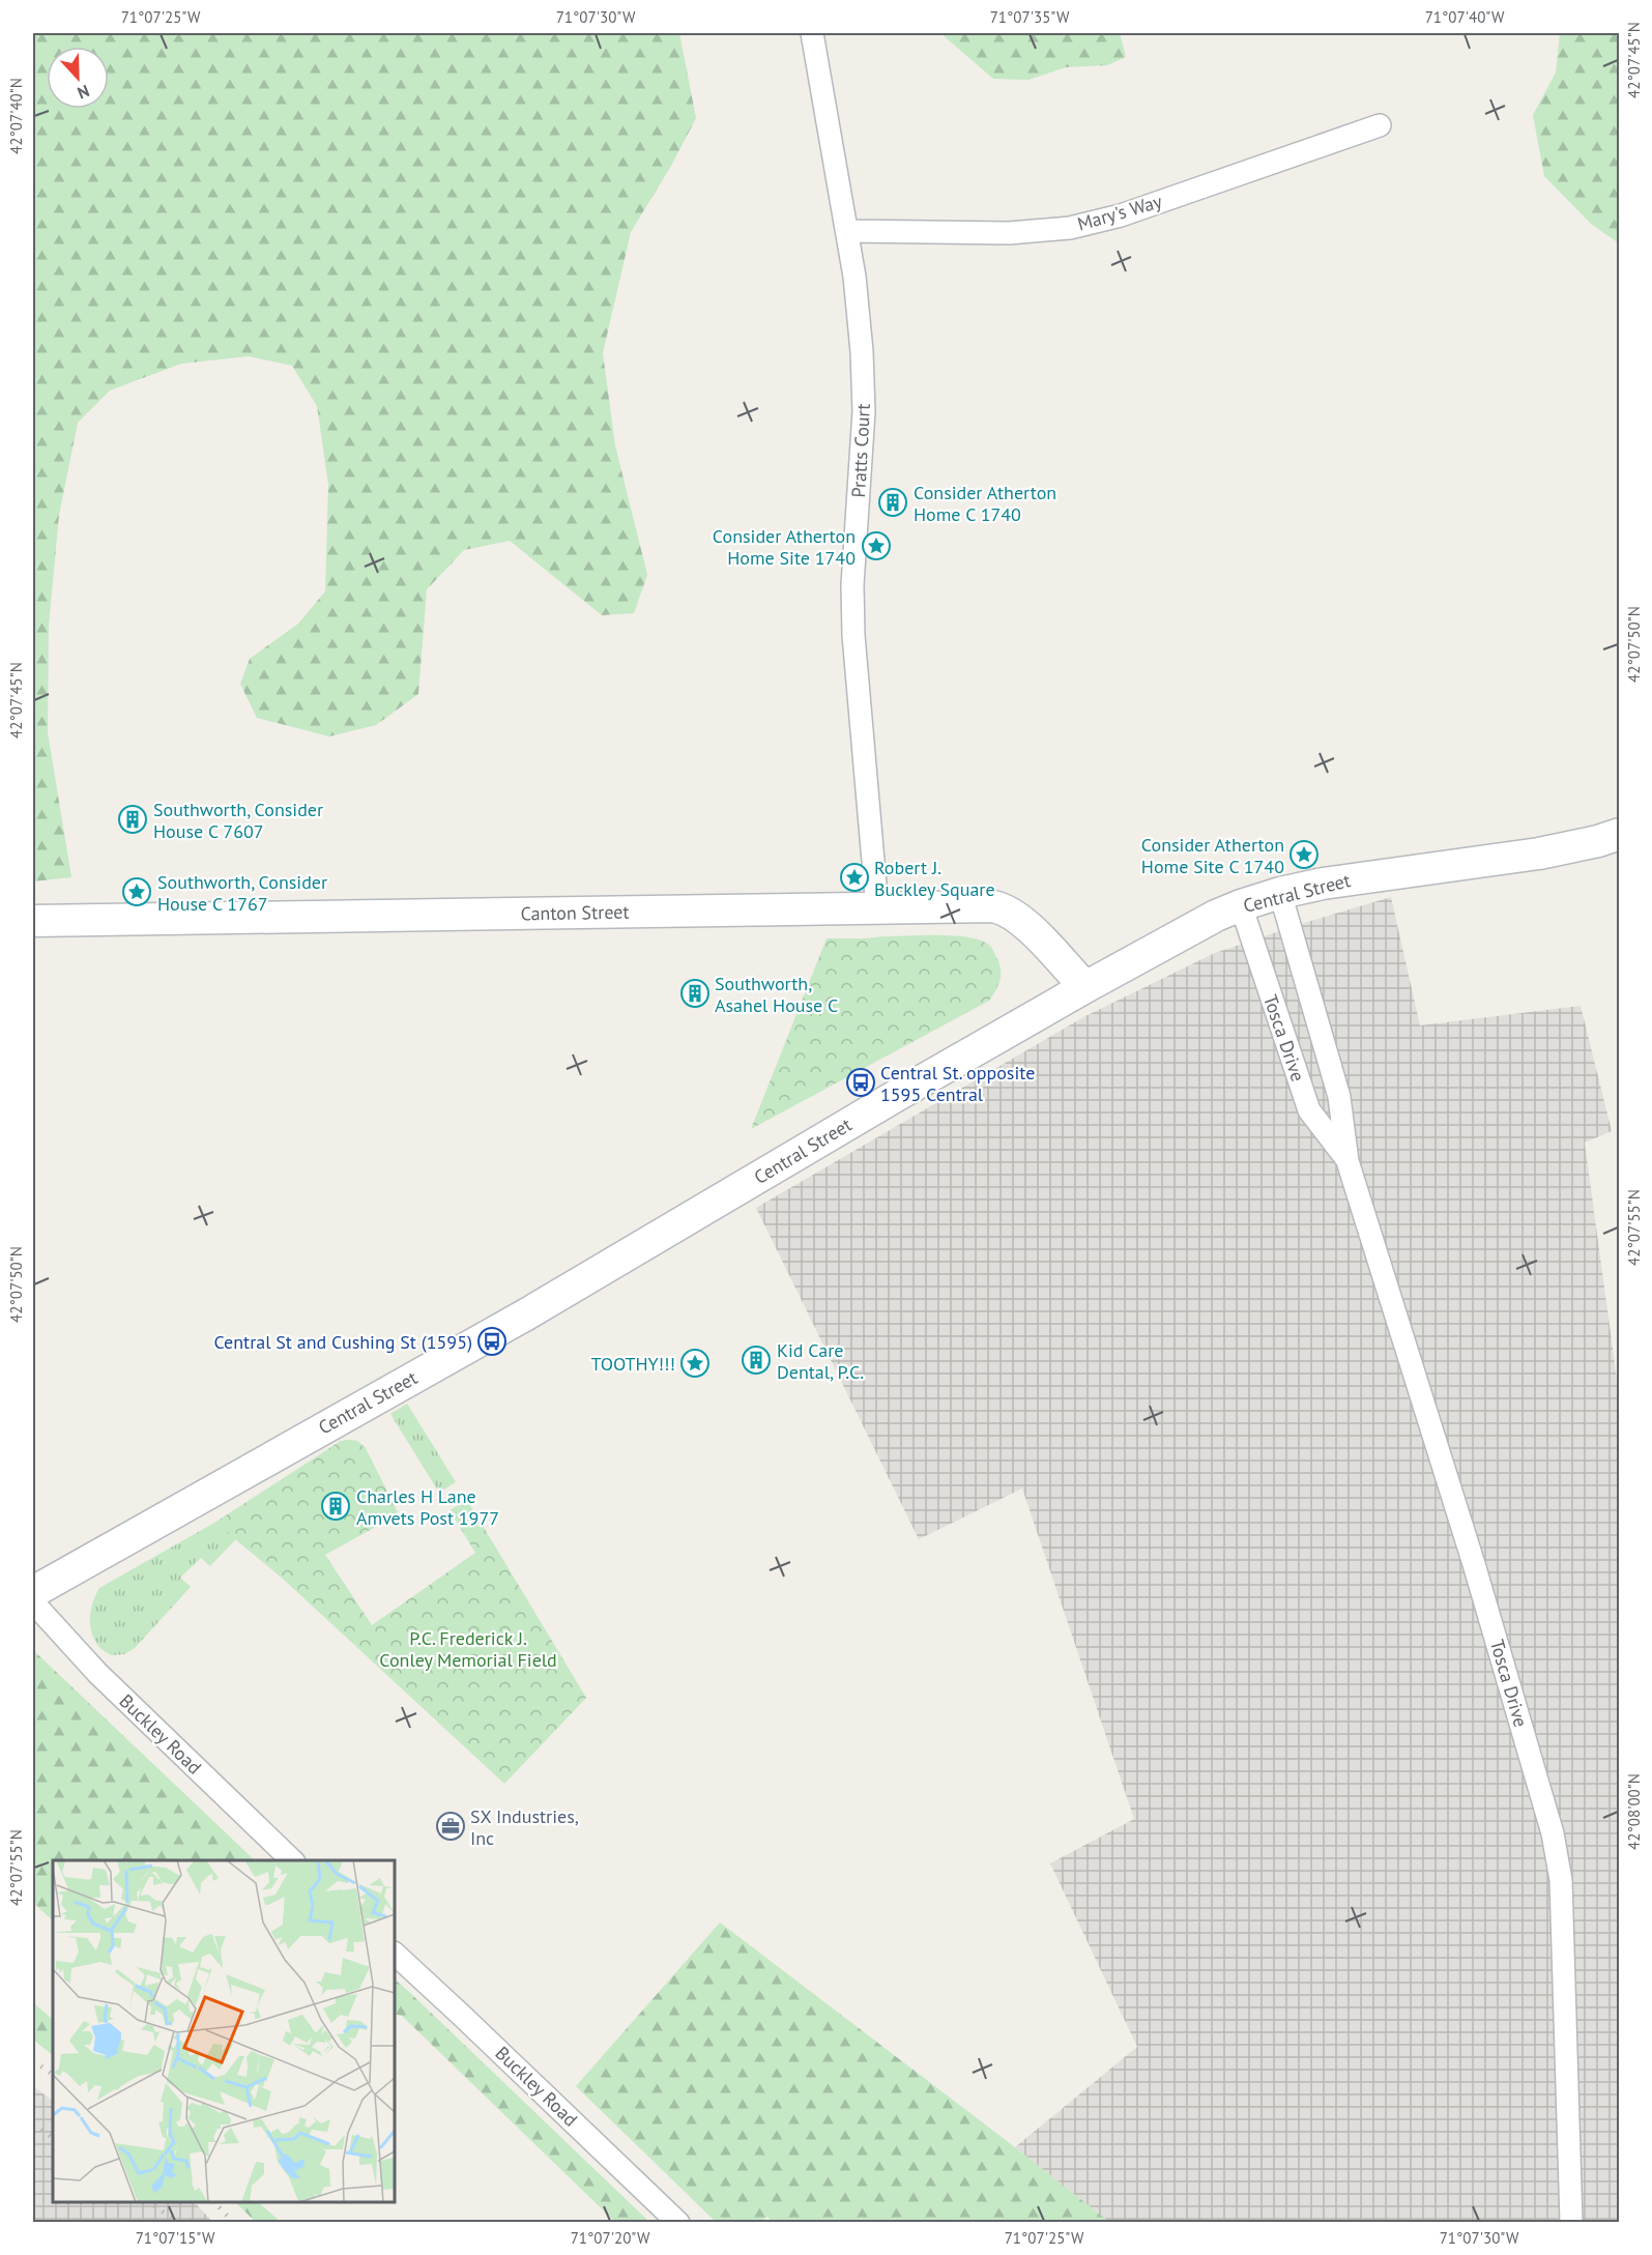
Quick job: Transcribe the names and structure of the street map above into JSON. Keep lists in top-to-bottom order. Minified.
{"streets":{"main road":["Central Street","Canton Street"],"street":["Mary's Way","Pratts Court","Tosca Drive","Buckley Road"]},"crossings":[["Mary's Way","Pratts Court"],["Pratts Court","Canton Street"],["Central Street","Canton Street"],["Central Street","Tosca Drive"]],"parks":["P.C. Frederick J. Conley Memorial Field"],"places":{"building":["Consider Atherton Home C 1740","Southworth, Consider House C 7607","Southworth, Asahel House C","Kid Care Dental, P.C.","Charles H Lane Amvets Post 1977"],"place":["Consider Atherton Home Site 1740","Consider Atherton Home Site C 1740","Robert J. Buckley Square","Southworth, Consider House C 1767","TOOTHY!!!"],"bus stop":["Central St. opposite 1595 Central","Central St and Cushing St (1595)"],"office":["SX Industries, Inc"]},"north":"bottom","coordinates":["71°07'25\"W","71°07'30\"W","71°07'35\"W","71°07'40\"W","42°07'45\"N","42°07'40\"N","42°07'50\"N","42°07'55\"N","42°08'00\"N","71°07'15\"W","71°07'20\"W"]}
